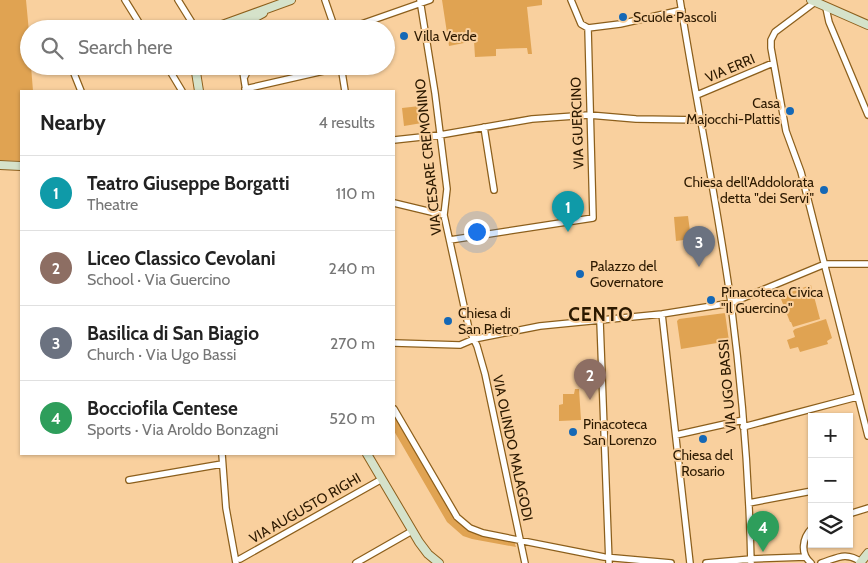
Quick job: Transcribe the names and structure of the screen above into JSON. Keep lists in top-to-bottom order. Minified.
{"streets":{"street":["VIA ERRI","VIA GUERCINO","VIA CESARE CREMONINO","VIA UGO BASSI","VIA OLINDO MALAGODI","VIA AUGUSTO RIGHI"]},"crossings":[["VIA ERRI","VIA UGO BASSI"],["VIA GUERCINO","VIA CESARE CREMONINO"],["VIA CESARE CREMONINO","VIA OLINDO MALAGODI"]],"districts":["CENTO"],"places":["Scuole Pascoli","Villa Verde","Casa Majocchi-Plattis","Chiesa dell'Addolorata detta \"dei Servi\"","Palazzo del Governatore","Pinacoteca Civica \"Il Guercino\"","Chiesa di San Pietro","Pinacoteca San Lorenzo","Chiesa del Rosario"],"page":{"search":"Search here","heading":["Nearby","4 results"],"list":[{"mark":"1","name":"Teatro Giuseppe Borgatti","note":"Theatre","value":"110 m"},{"mark":"2","name":"Liceo Classico Cevolani","note":"School · Via Guercino","value":"240 m"},{"mark":"3","name":"Basilica di San Biagio","note":"Church · Via Ugo Bassi","value":"270 m"},{"mark":"4","name":"Bocciofila Centese","note":"Sports · Via Aroldo Bonzagni","value":"520 m"}],"pins":["1","3","2","4"],"map_buttons":["+","−"]}}
